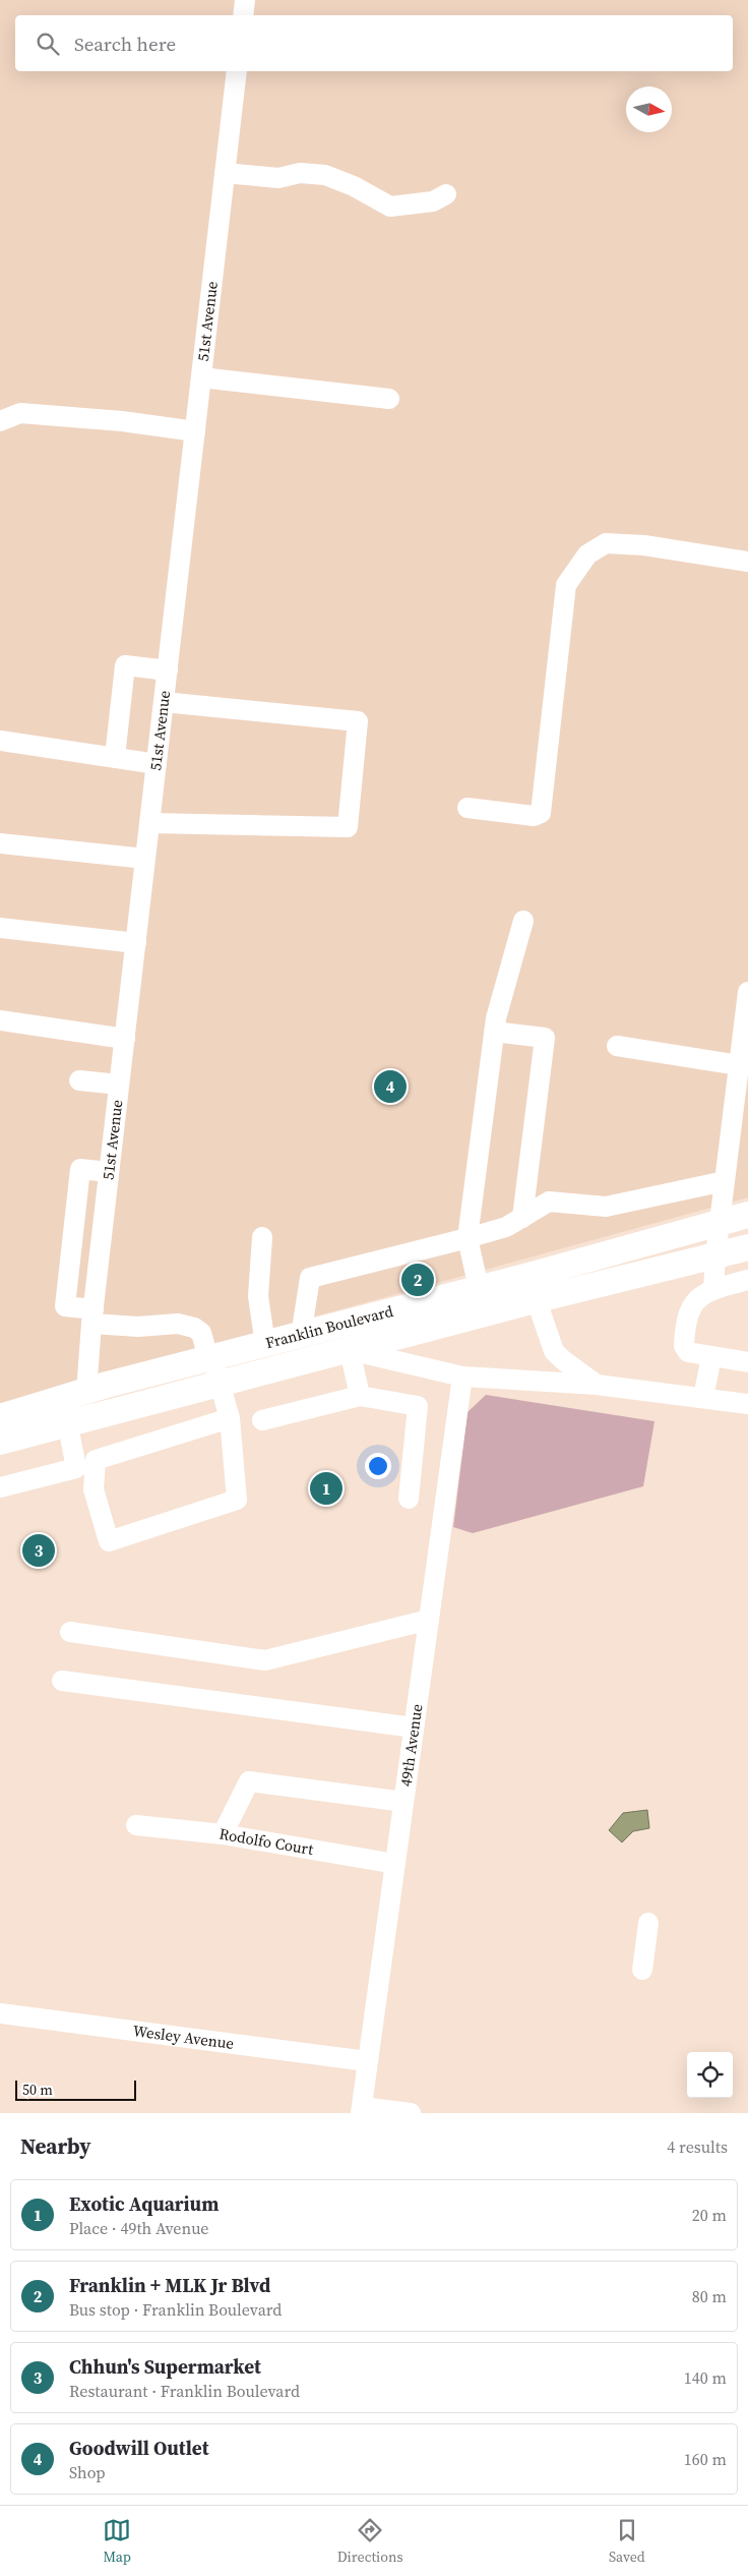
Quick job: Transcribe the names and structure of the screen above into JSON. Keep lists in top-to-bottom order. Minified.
{"streets":{"main road":["Franklin Boulevard"],"street":["51st Avenue","49th Avenue","Rodolfo Court","Wesley Avenue"]},"crossings":[["51st Avenue","Franklin Boulevard"],["49th Avenue","Rodolfo Court"],["49th Avenue","Wesley Avenue"]],"scale_bar":"50 m","north":"right","page":{"search":"Search here","pins":["4","2","1","3"],"scale":"50 m","heading":["Nearby","4 results"],"list":[{"mark":"1","name":"Exotic Aquarium","note":"Place · 49th Avenue","value":"20 m"},{"mark":"2","name":"Franklin + MLK Jr Blvd","note":"Bus stop · Franklin Boulevard","value":"80 m"},{"mark":"3","name":"Chhun's Supermarket","note":"Restaurant · Franklin Boulevard","value":"140 m"},{"mark":"4","name":"Goodwill Outlet","note":"Shop","value":"160 m"}],"nav":["Map","Directions","Saved"]}}
